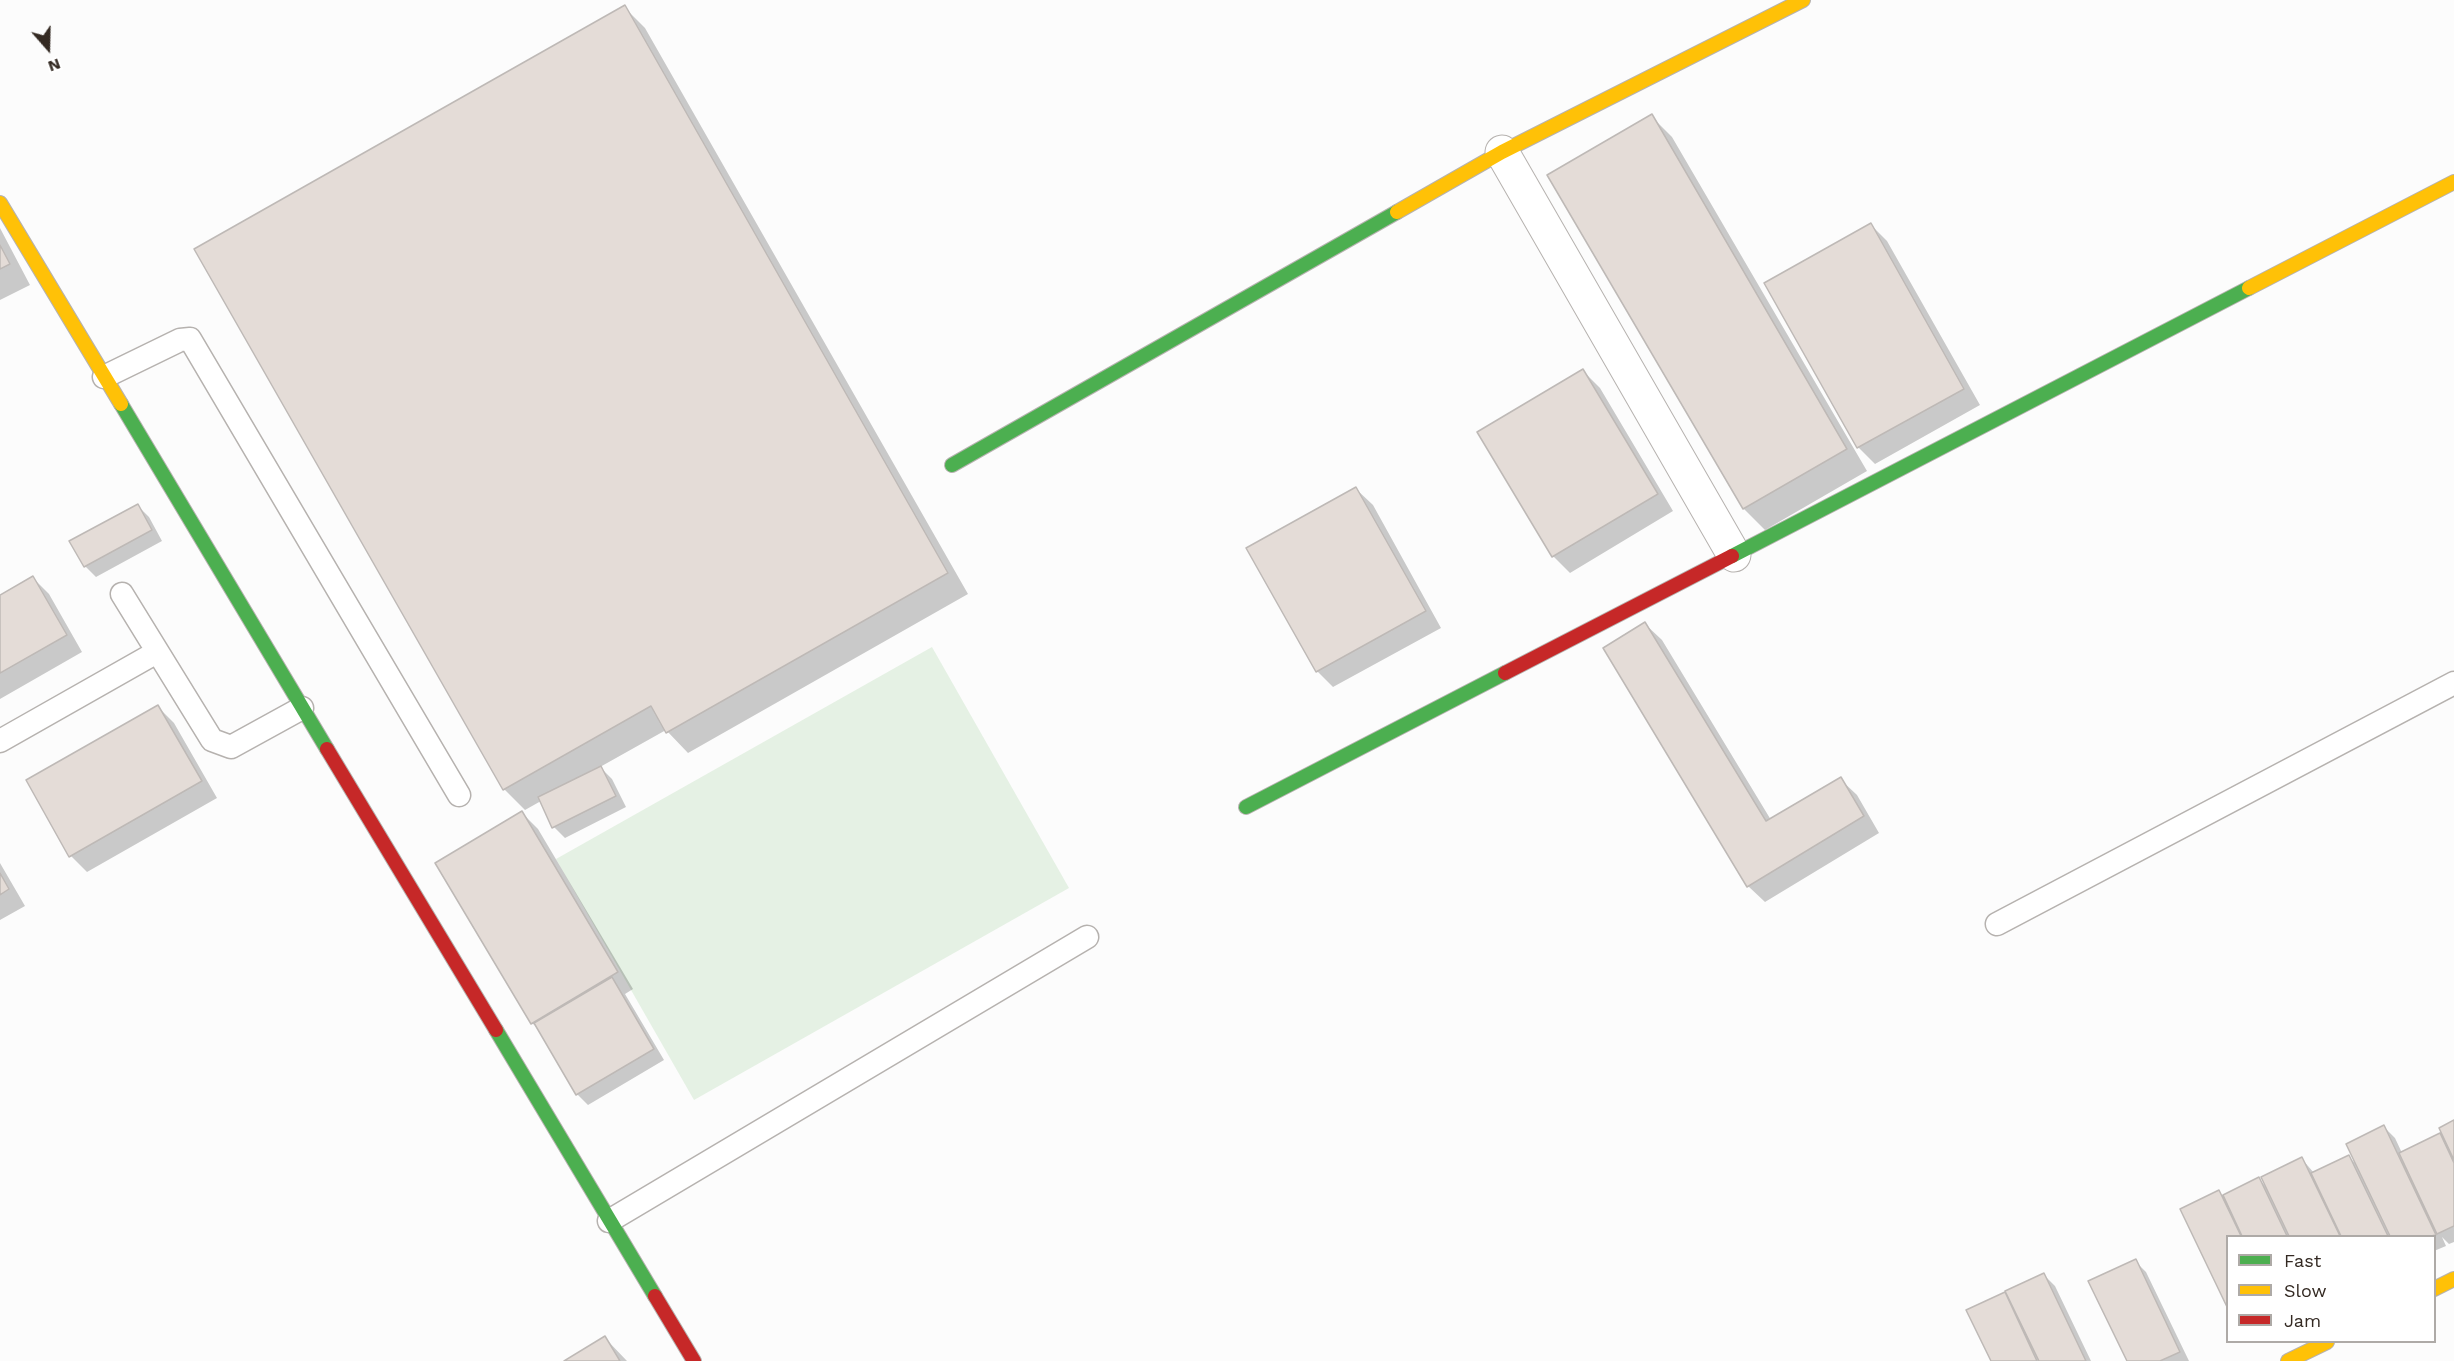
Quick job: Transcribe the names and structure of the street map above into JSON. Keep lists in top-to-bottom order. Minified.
{"legend":["Fast","Slow","Jam"],"north":"bottom"}
